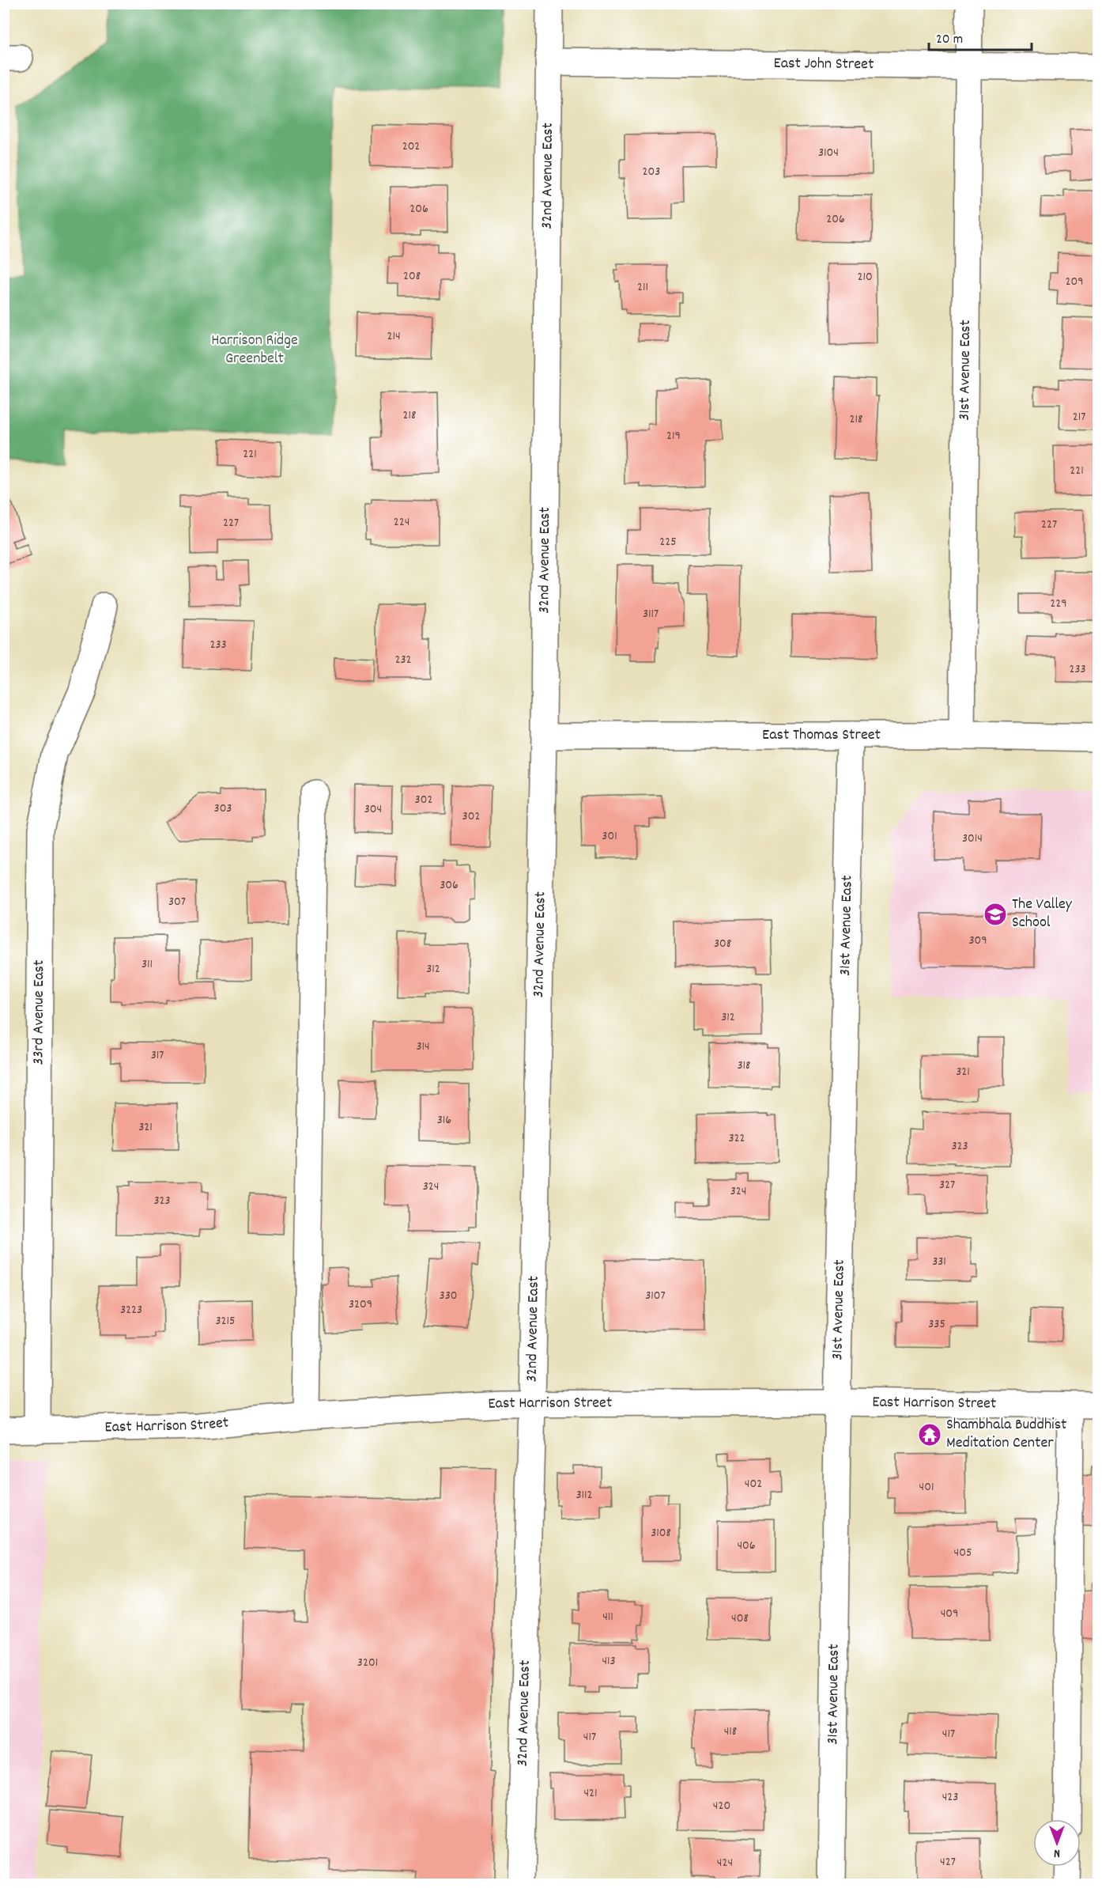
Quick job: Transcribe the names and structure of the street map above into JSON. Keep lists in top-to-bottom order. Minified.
{"streets":{"street":["East John Street","32nd Avenue East","31st Avenue East","East Thomas Street","33rd Avenue East","East Harrison Street"]},"crossings":[["East John Street","32nd Avenue East"],["East John Street","31st Avenue East"],["32nd Avenue East","East Thomas Street"],["32nd Avenue East","East Harrison Street"],["31st Avenue East","East Thomas Street"],["31st Avenue East","East Harrison Street"],["33rd Avenue East","East Harrison Street"]],"parks":["Harrison Ridge Greenbelt"],"places":{"school or university":["The Valley School"],"temple":["Shambhala Buddhist Meditation Center"]},"house_numbers":["202","3104","203","206","206","208","210","209","211","214","218","217","218","219","221","221","224","227","227","225","229","3117","233","232","233","302","303","304","302","301","3014","306","307","309","308","311","312","312","314","317","318","321","316","321","322","323","327","324","324","323","331","330","3107","3209","3223","3215","335","402","401","3112","3108","406","405","409","411","408","413","3201","418","417","417","421","423","420","427","424"],"scale_bar":"20 m","north":"bottom"}
